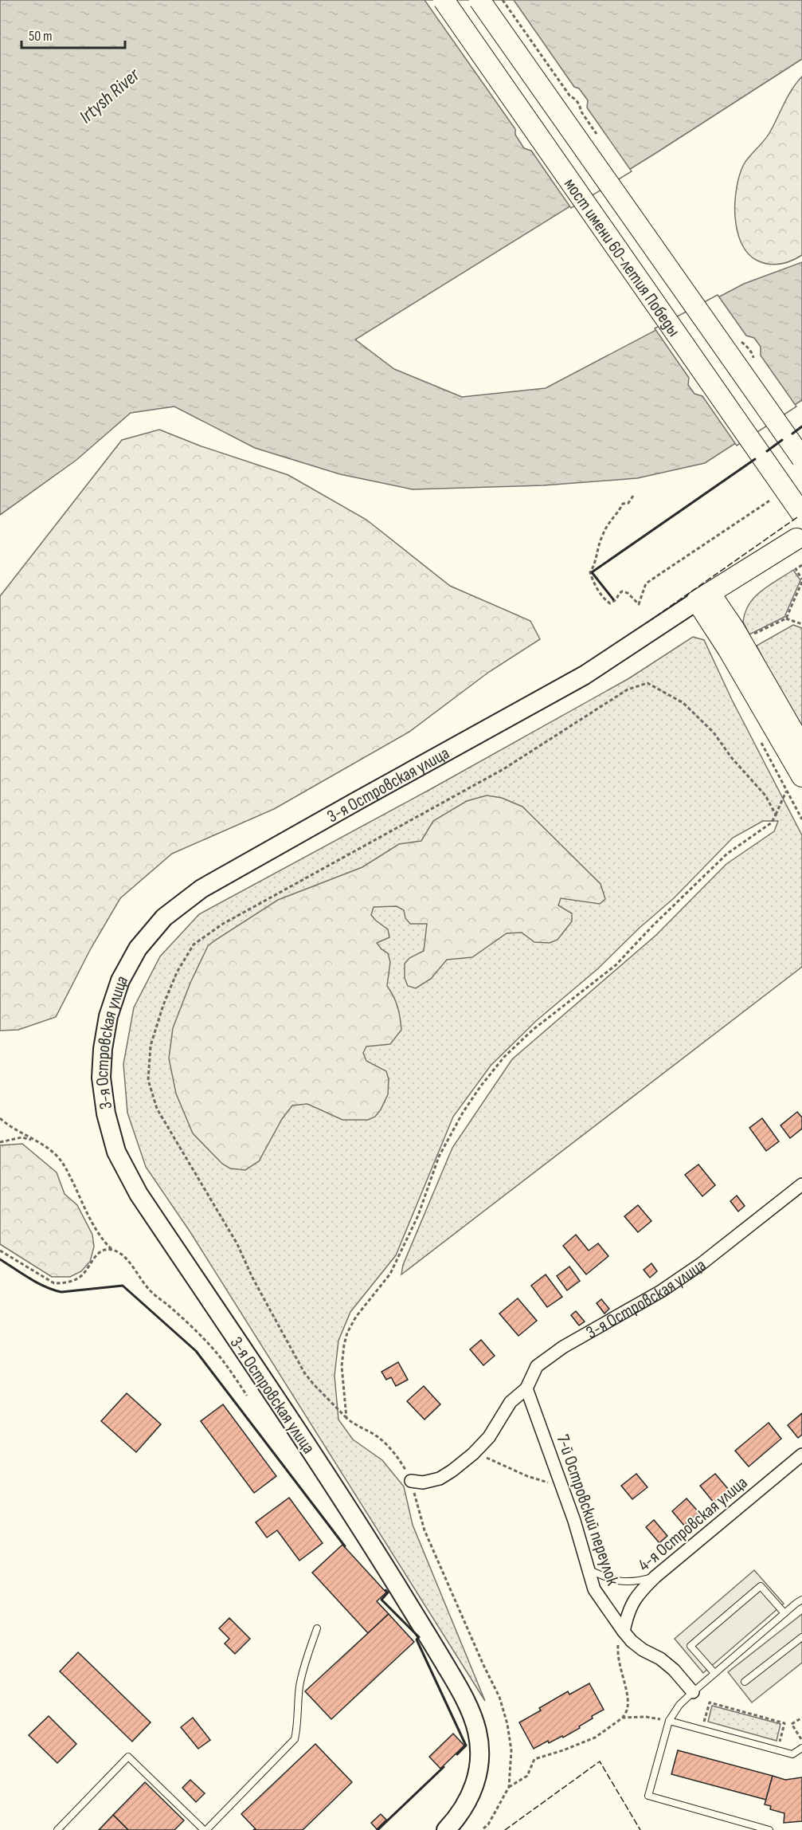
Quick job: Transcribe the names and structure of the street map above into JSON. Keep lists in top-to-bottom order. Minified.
{"streets":{"main road":["мост имени 60-летия Победы","3-я Островская улица"],"street":["7-й Островский переулок","4-я Островская улица"]},"crossings":[["3-я Островская улица","7-й Островский переулок"],["7-й Островский переулок","4-я Островская улица"]],"water":["Irtysh River"],"scale_bar":"50 m"}
